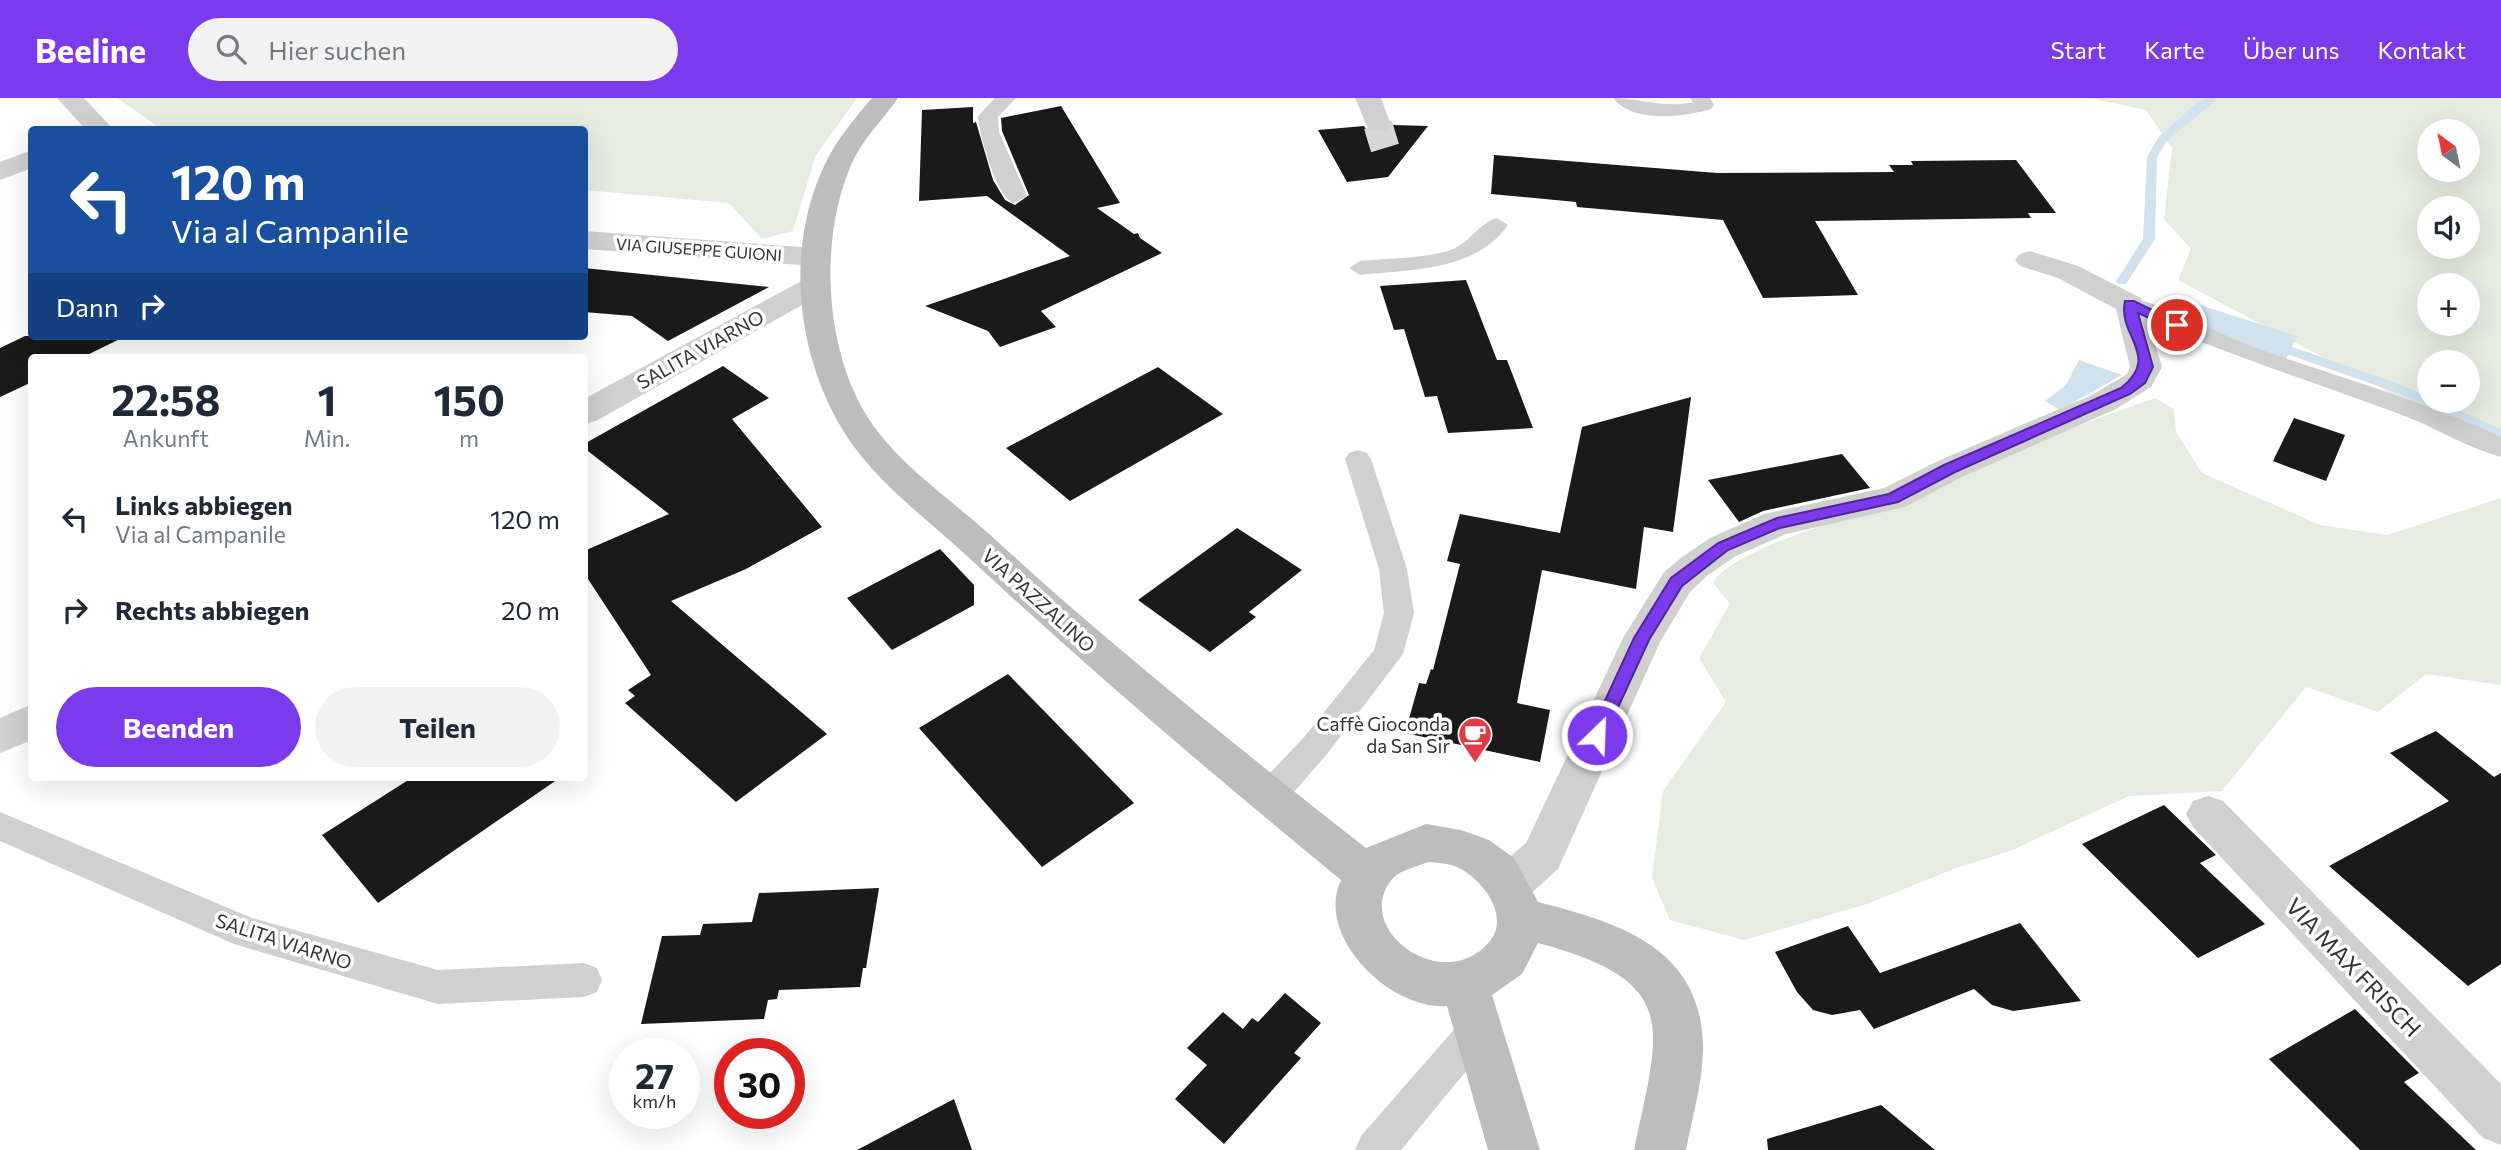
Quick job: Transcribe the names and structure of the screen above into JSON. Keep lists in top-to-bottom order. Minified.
{"streets":{"street":["VIA GIUSEPPE GUIONI","SALITA VIARNO","VIA PAZZALINO","VIA MAX FRISCH"]},"crossings":[["VIA GIUSEPPE GUIONI","SALITA VIARNO"],["VIA GIUSEPPE GUIONI","VIA PAZZALINO"],["SALITA VIARNO","VIA PAZZALINO"]],"places":{"cafe":["Caffè Gioconda da San Sir"]},"north":"top left","page":{"header":"Beeline","search":"Hier suchen","nav":["Start","Karte","Über uns","Kontakt"],"map_buttons":["+","−"],"turn":["120 m","Via al Campanile"],"then":"Dann","eta":["22:58","Ankunft","1","Min.","150","m"],"list":[{"name":"Links abbiegen","note":"Via al Campanile","value":"120 m"},{"name":"Rechts abbiegen","value":"20 m"}],"buttons":["Beenden","Teilen"],"speed":"27 km/h","limit":"30"}}
